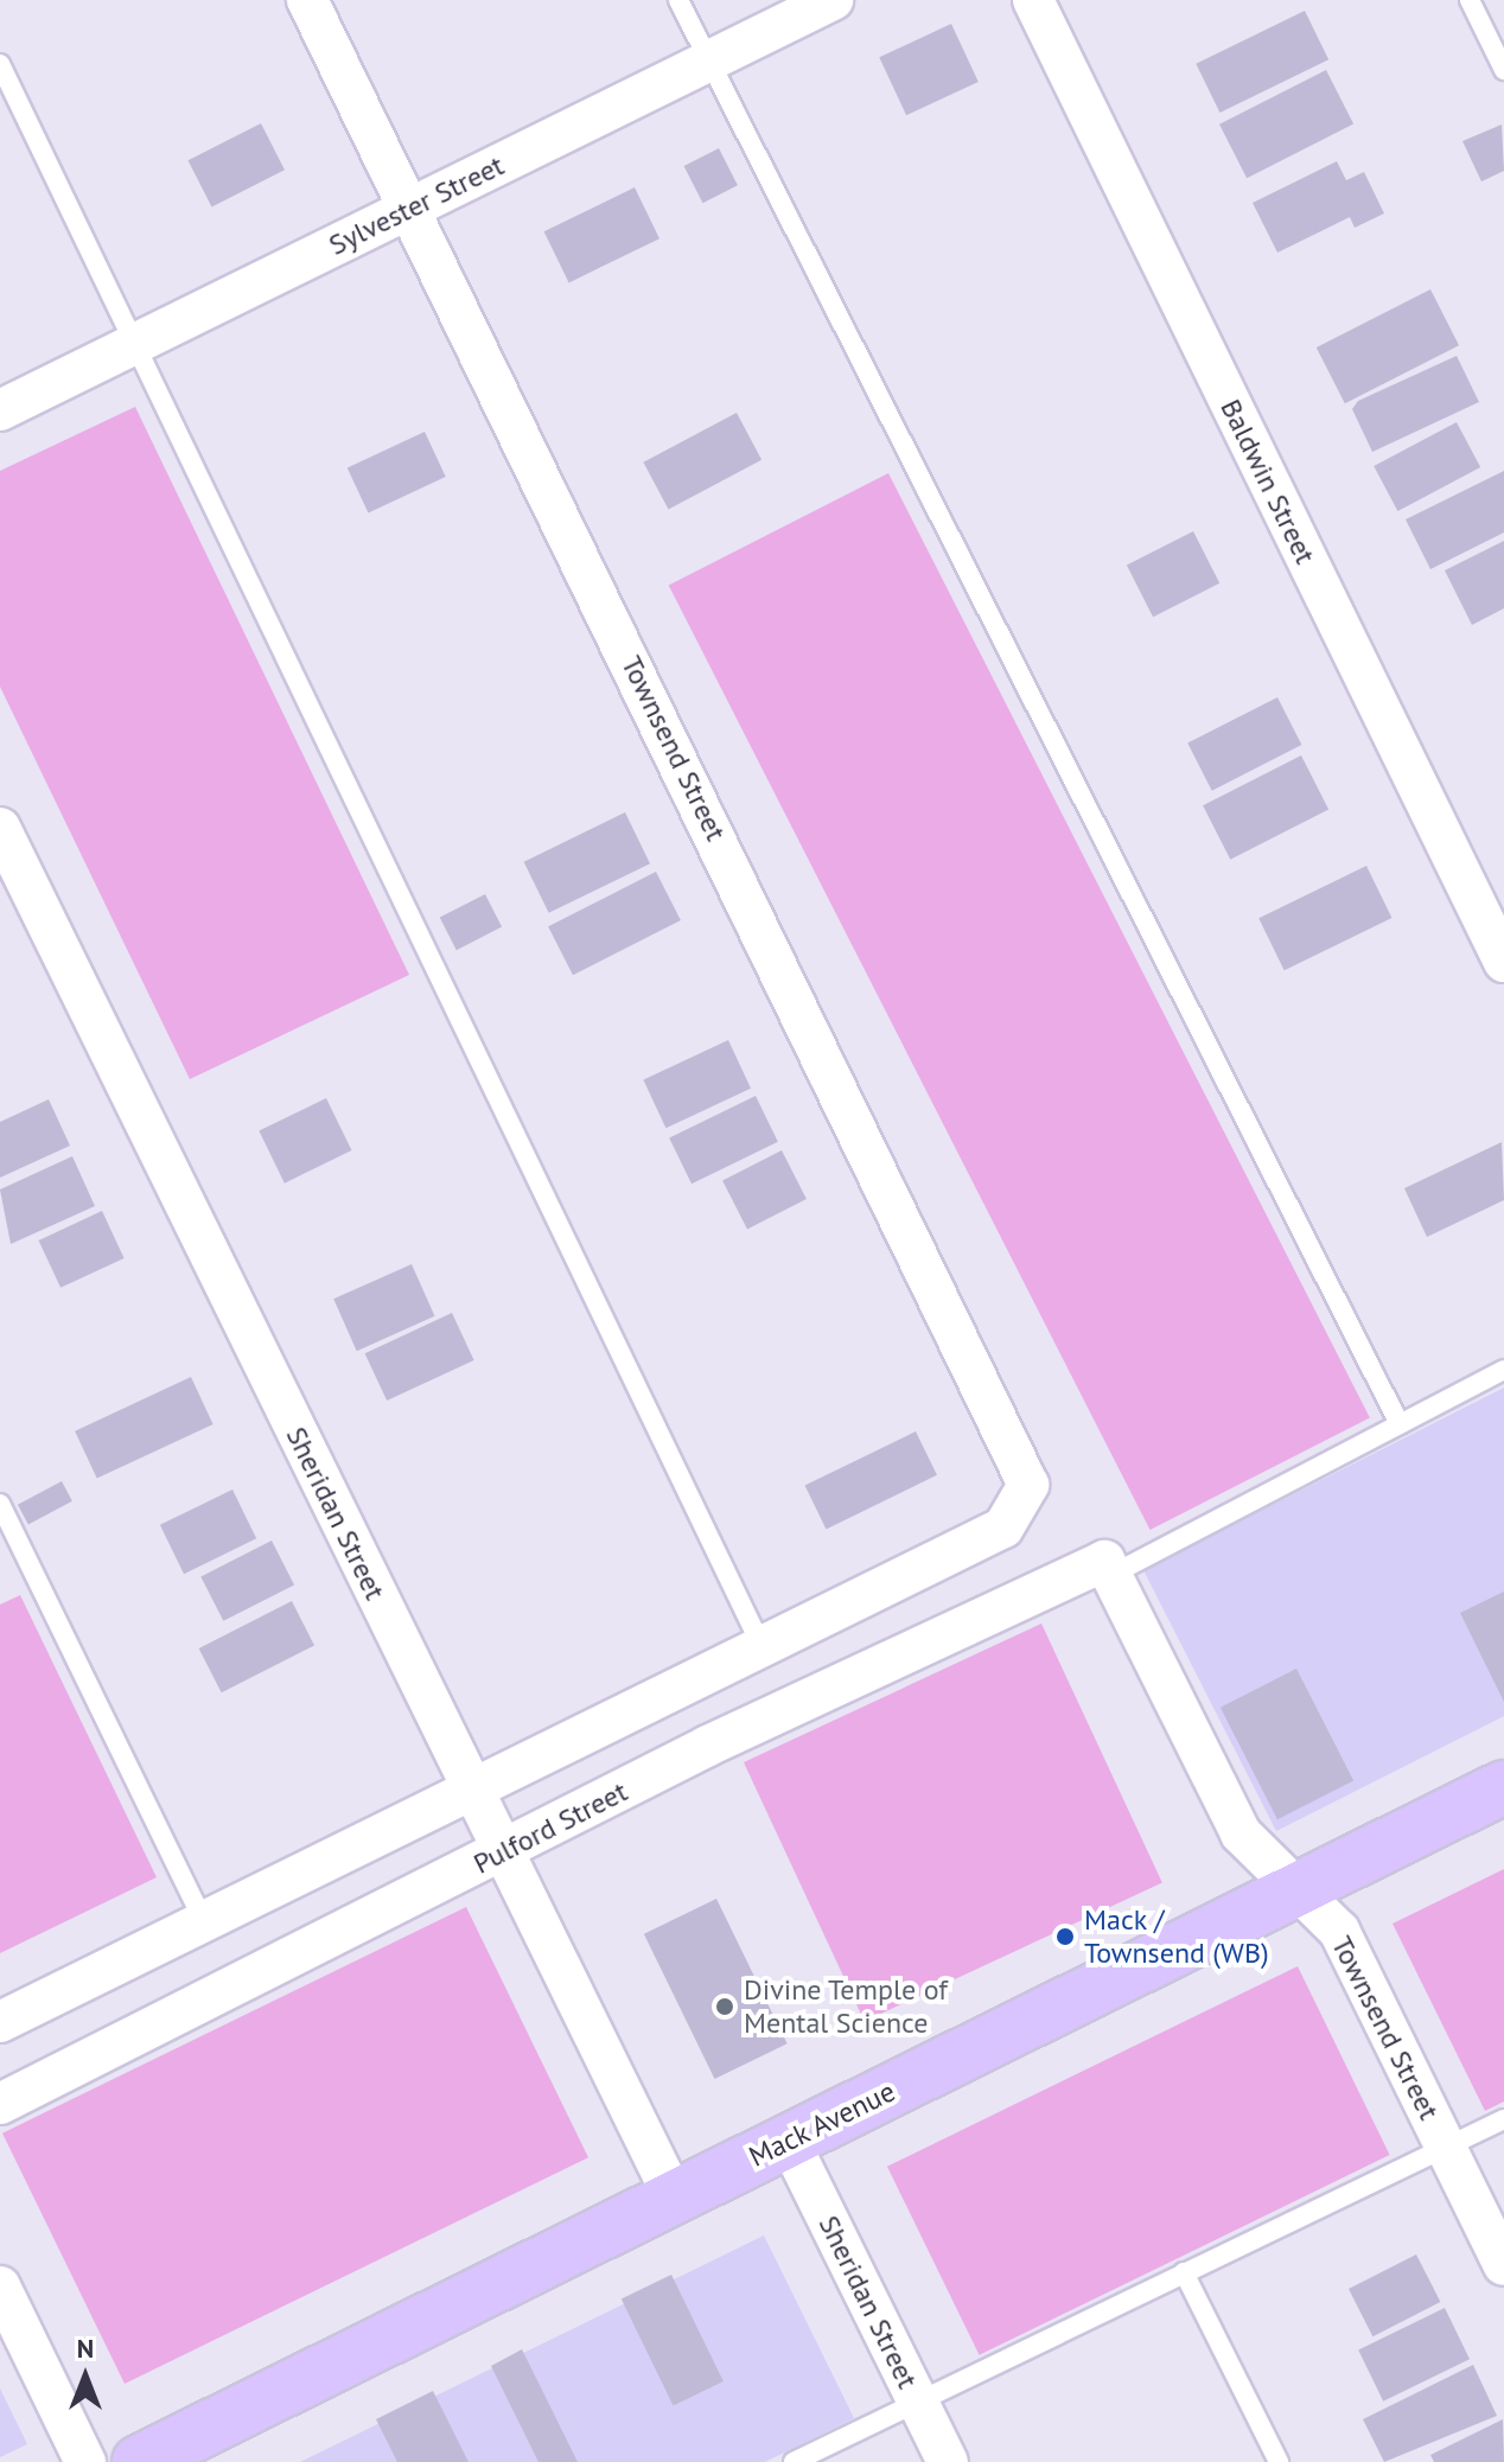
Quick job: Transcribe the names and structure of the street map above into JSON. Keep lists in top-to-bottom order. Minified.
{"streets":{"main road":["Mack Avenue"],"street":["Sylvester Street","Baldwin Street","Townsend Street","Sheridan Street","Pulford Street"]},"crossings":[["Sylvester Street","Townsend Street"],["Townsend Street","Pulford Street"],["Townsend Street","Mack Avenue"],["Sheridan Street","Pulford Street"],["Sheridan Street","Mack Avenue"]],"places":["Mack / Townsend (WB)","Divine Temple of Mental Science"],"north":"top"}
